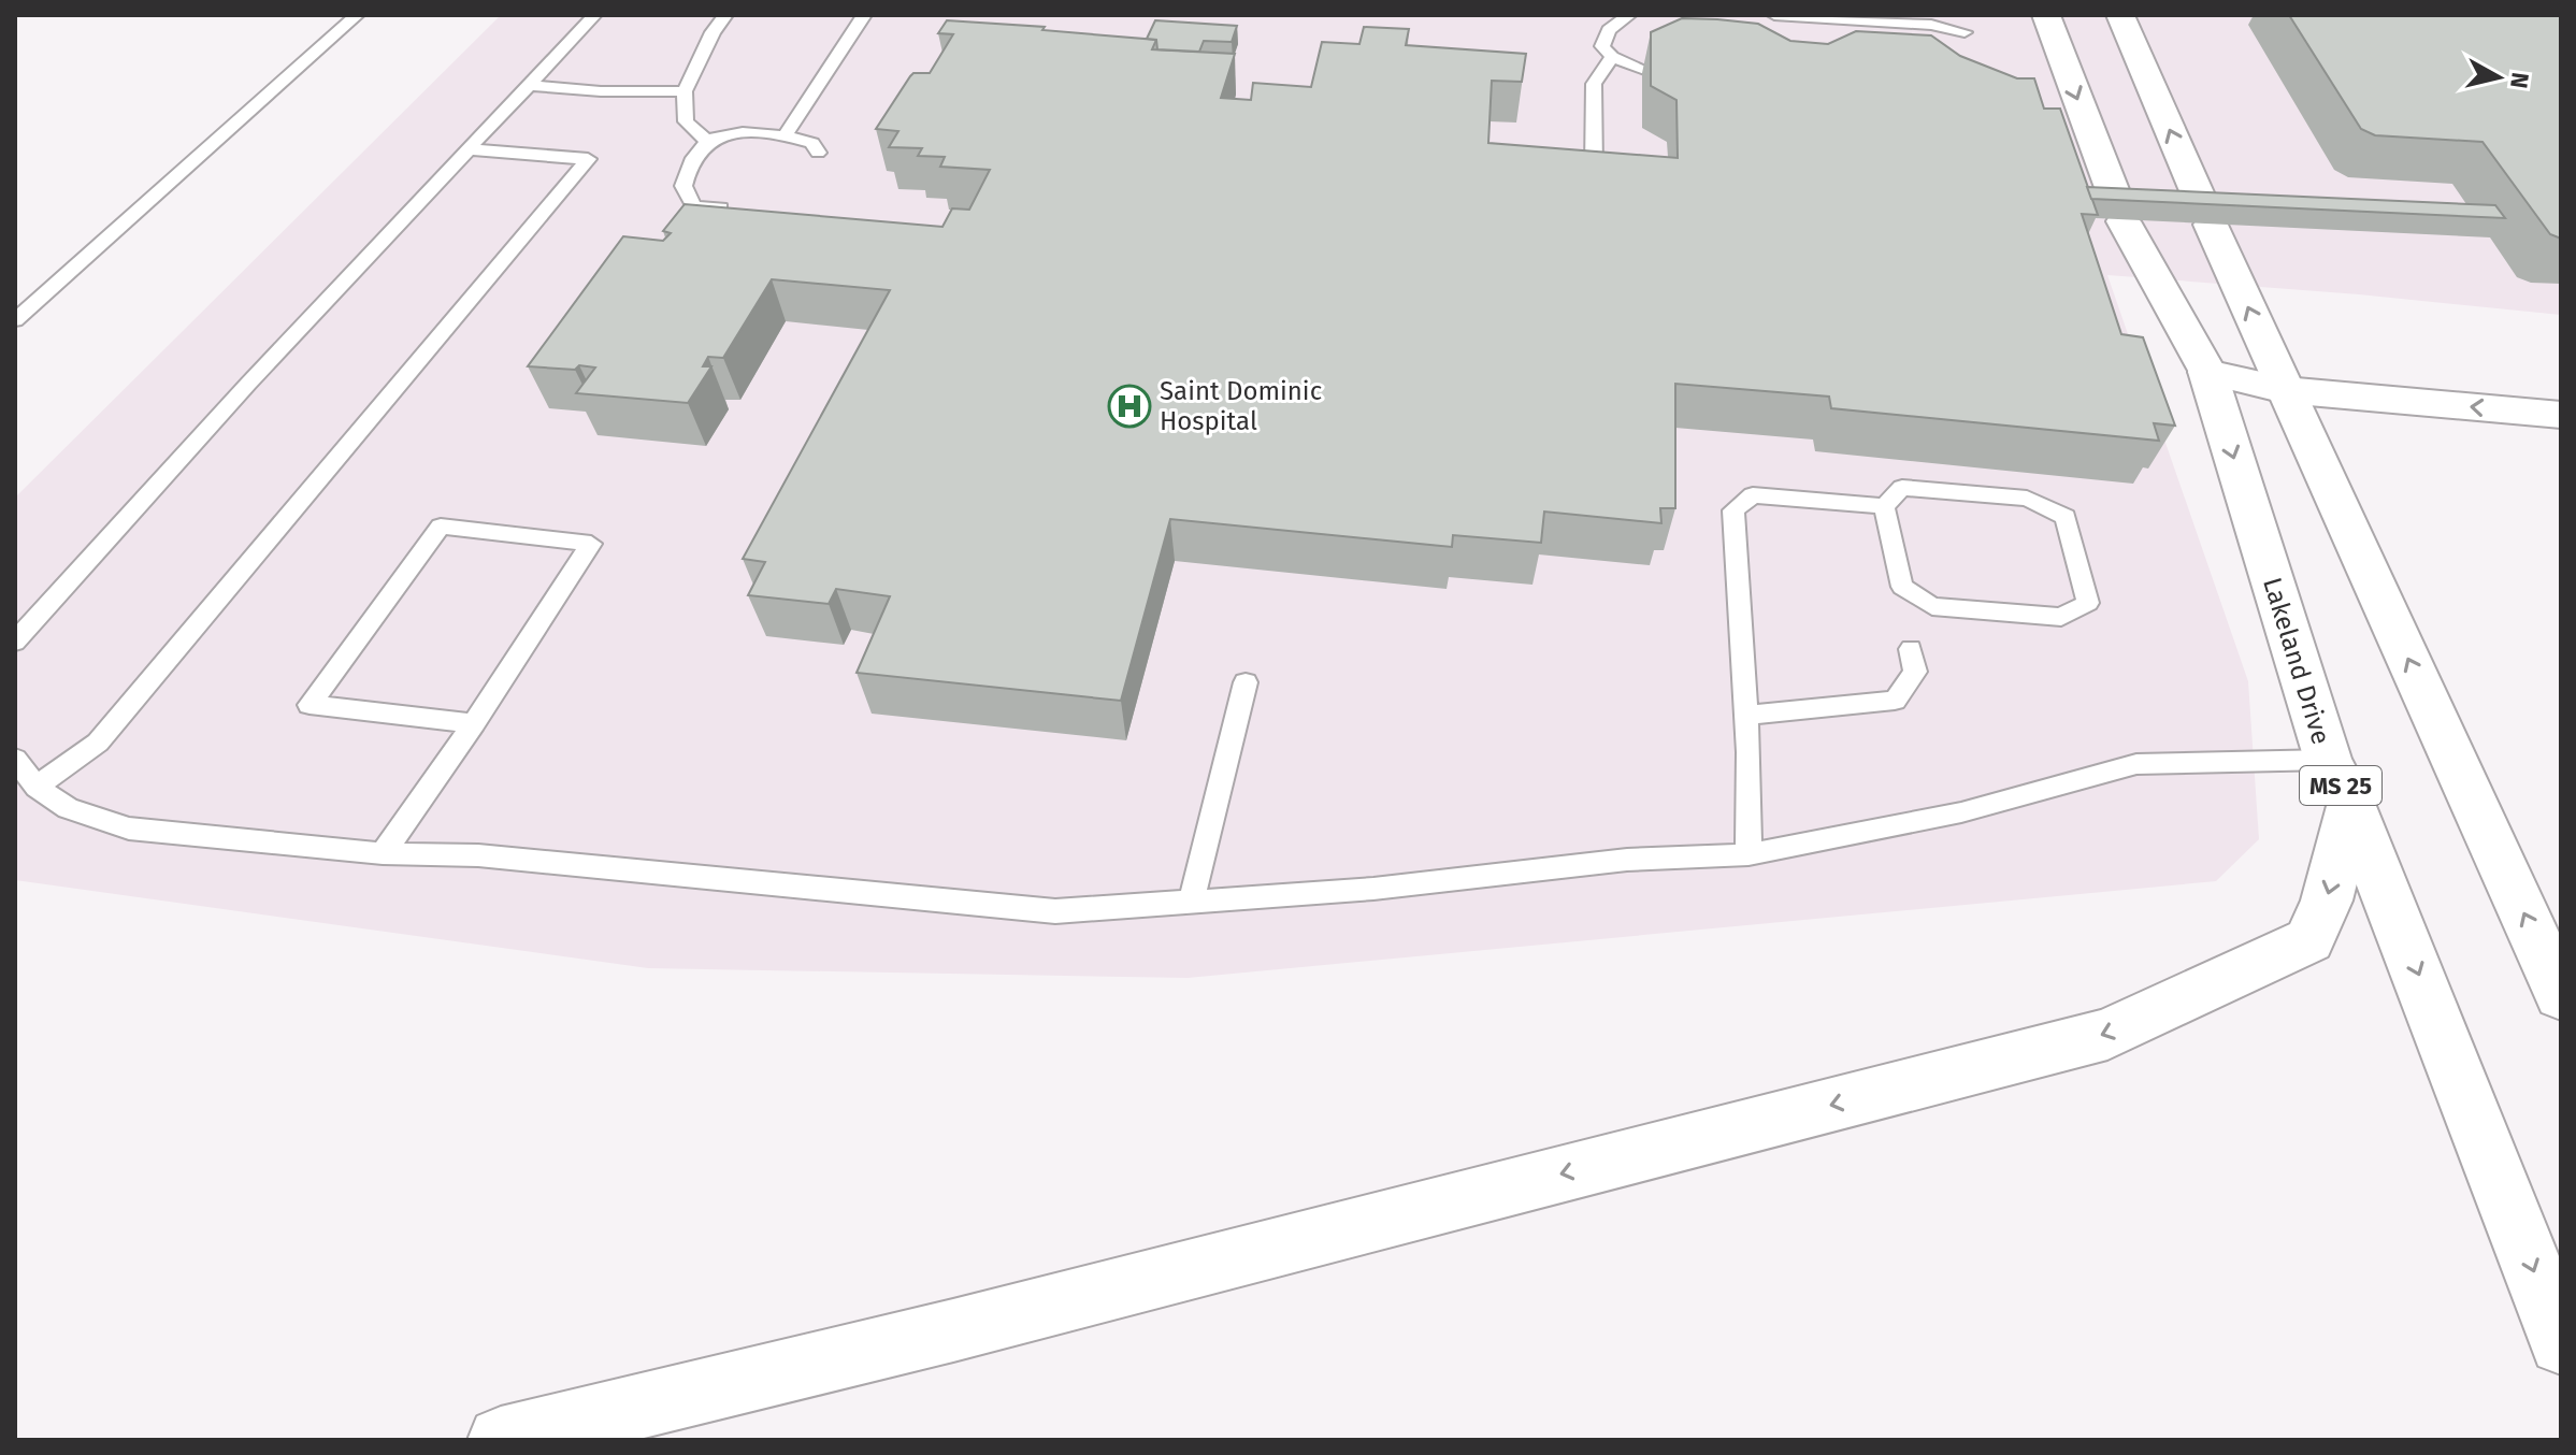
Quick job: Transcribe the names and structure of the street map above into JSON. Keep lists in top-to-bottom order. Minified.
{"streets":{"main road":["Lakeland Drive","MS 25"]},"places":{"hospital":["Saint Dominic Hospital"]},"north":"right"}
